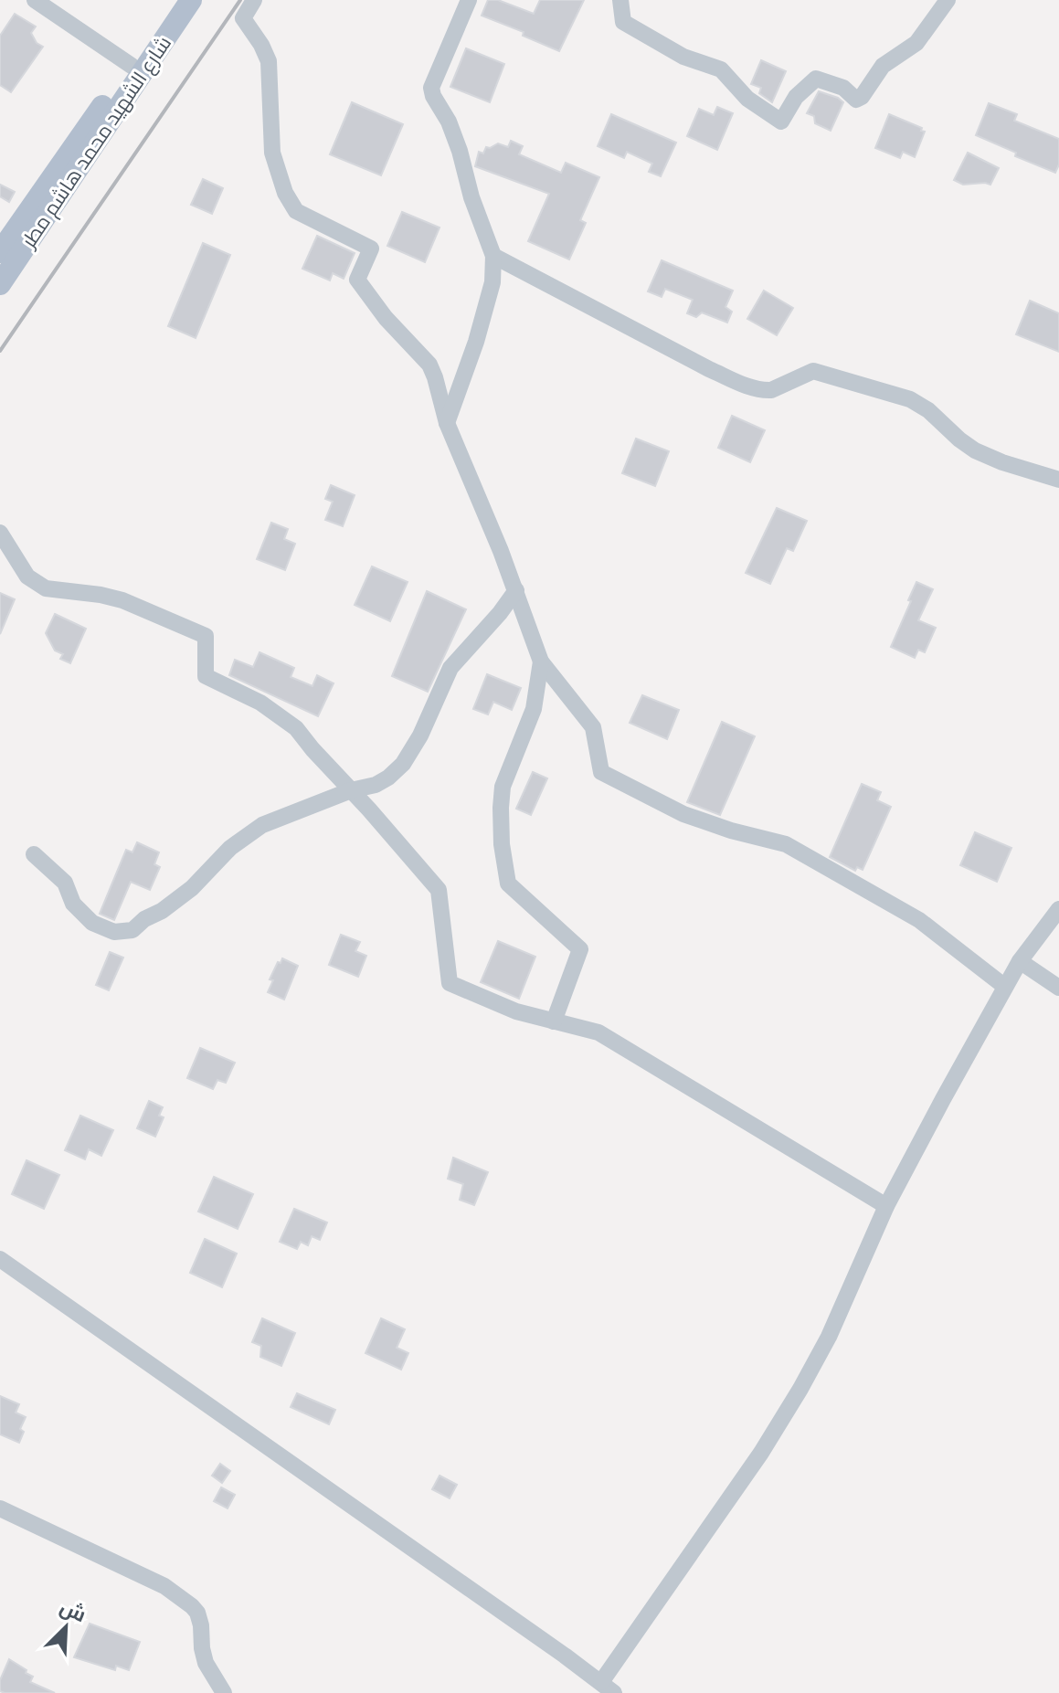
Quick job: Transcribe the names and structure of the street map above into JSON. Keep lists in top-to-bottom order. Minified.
{"streets":{"main road":["شارع الشهيد محمد هاشم مطر"]},"north":"top right"}
